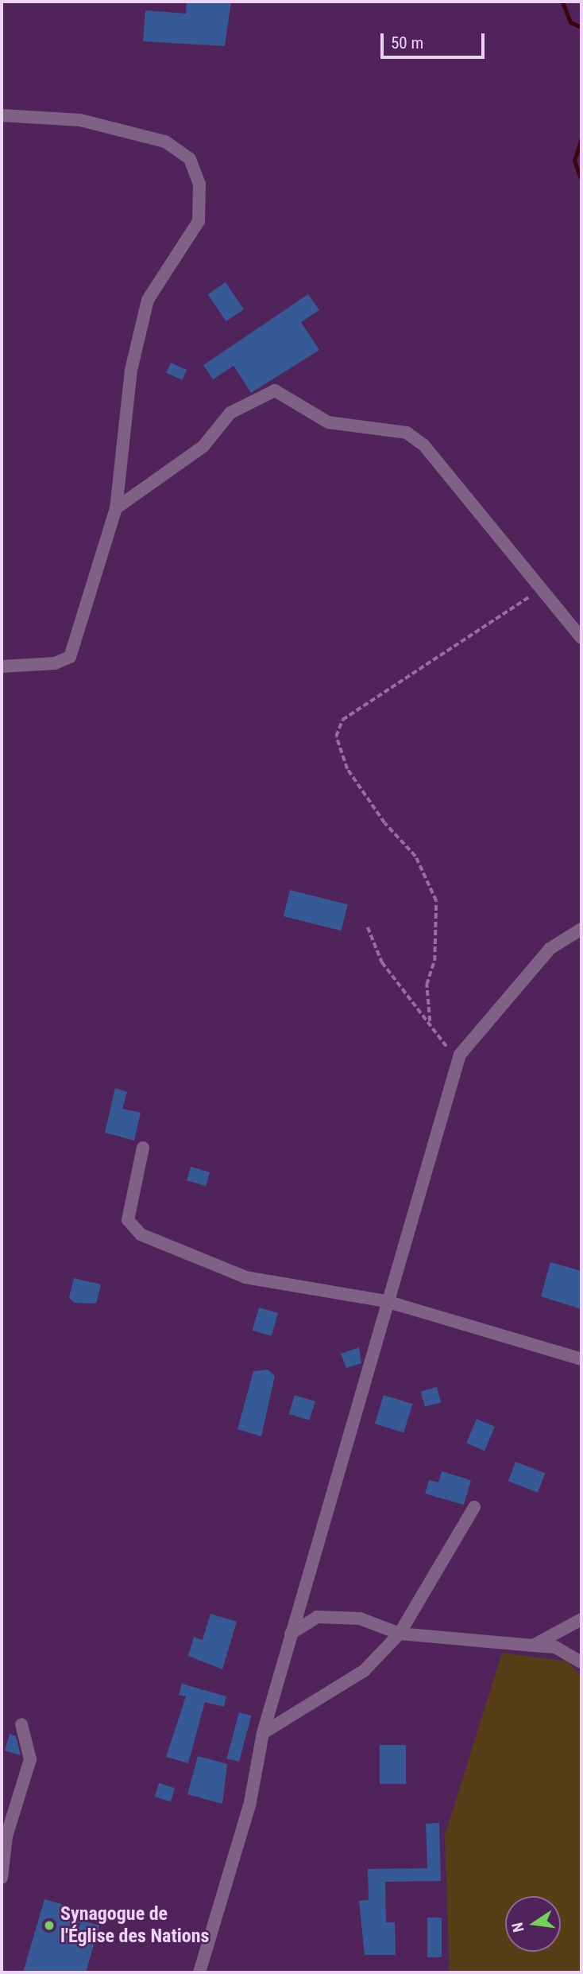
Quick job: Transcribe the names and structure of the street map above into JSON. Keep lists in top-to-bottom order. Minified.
{"places":["Synagogue de l'Église des Nations"],"scale_bar":"50 m","north":"left"}
